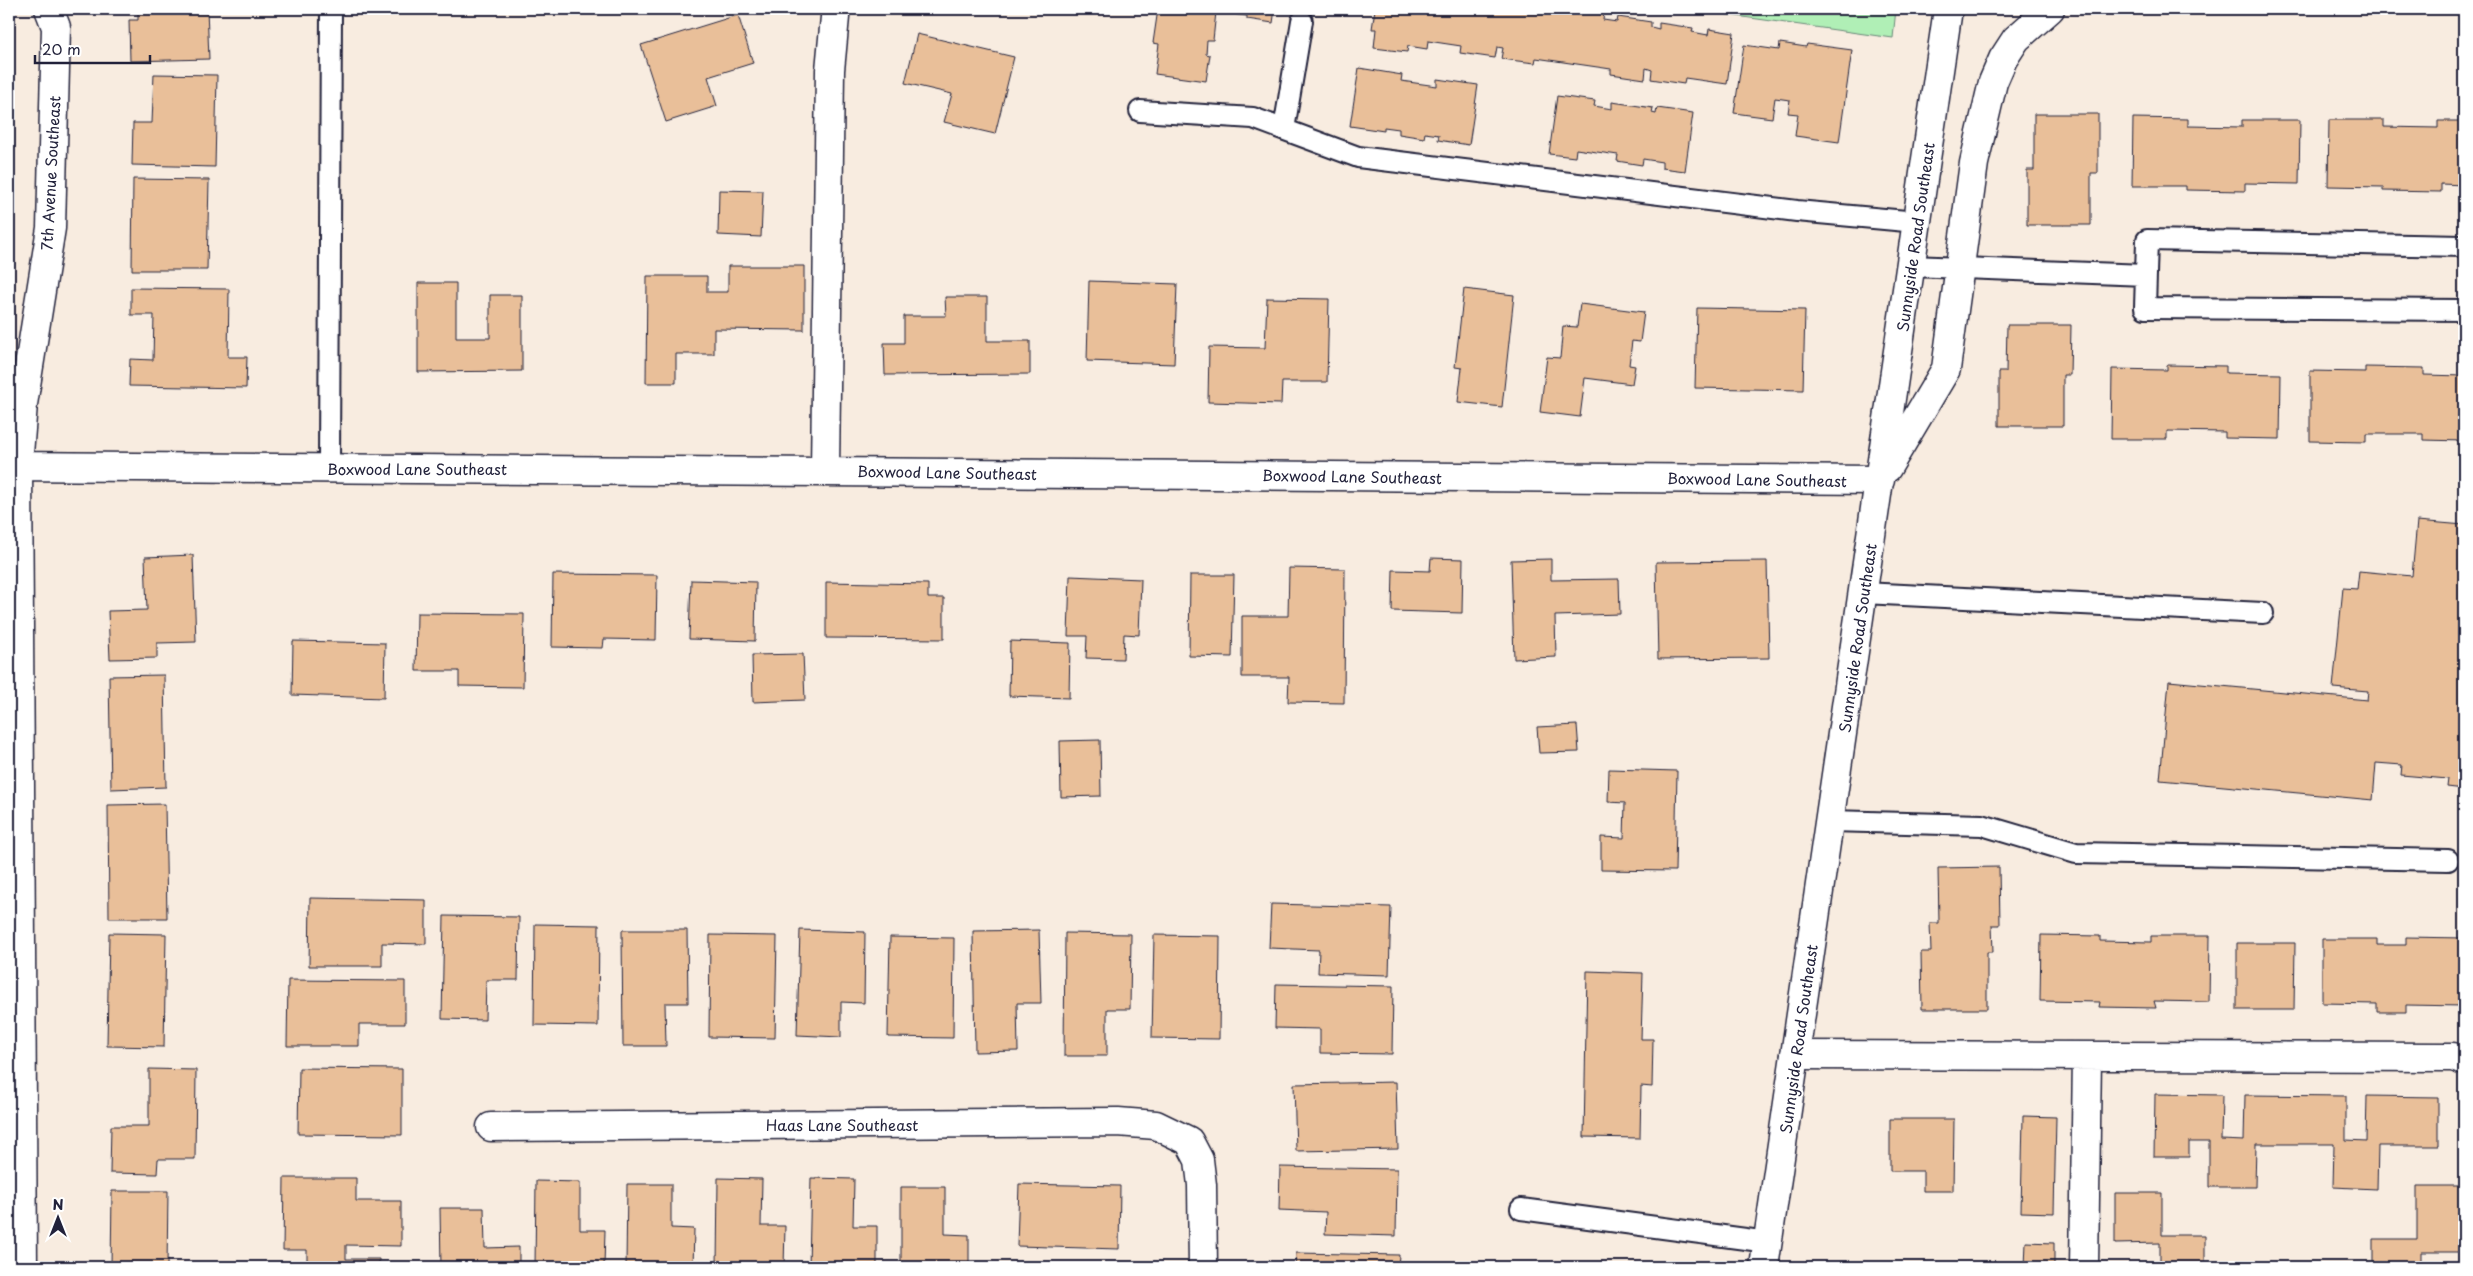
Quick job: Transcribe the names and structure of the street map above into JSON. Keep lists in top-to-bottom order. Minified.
{"streets":{"street":["7th Avenue Southeast","Sunnyside Road Southeast","Boxwood Lane Southeast","Haas Lane Southeast"]},"crossings":[["7th Avenue Southeast","Boxwood Lane Southeast"],["Sunnyside Road Southeast","Boxwood Lane Southeast"]],"scale_bar":"20 m","north":"top"}
